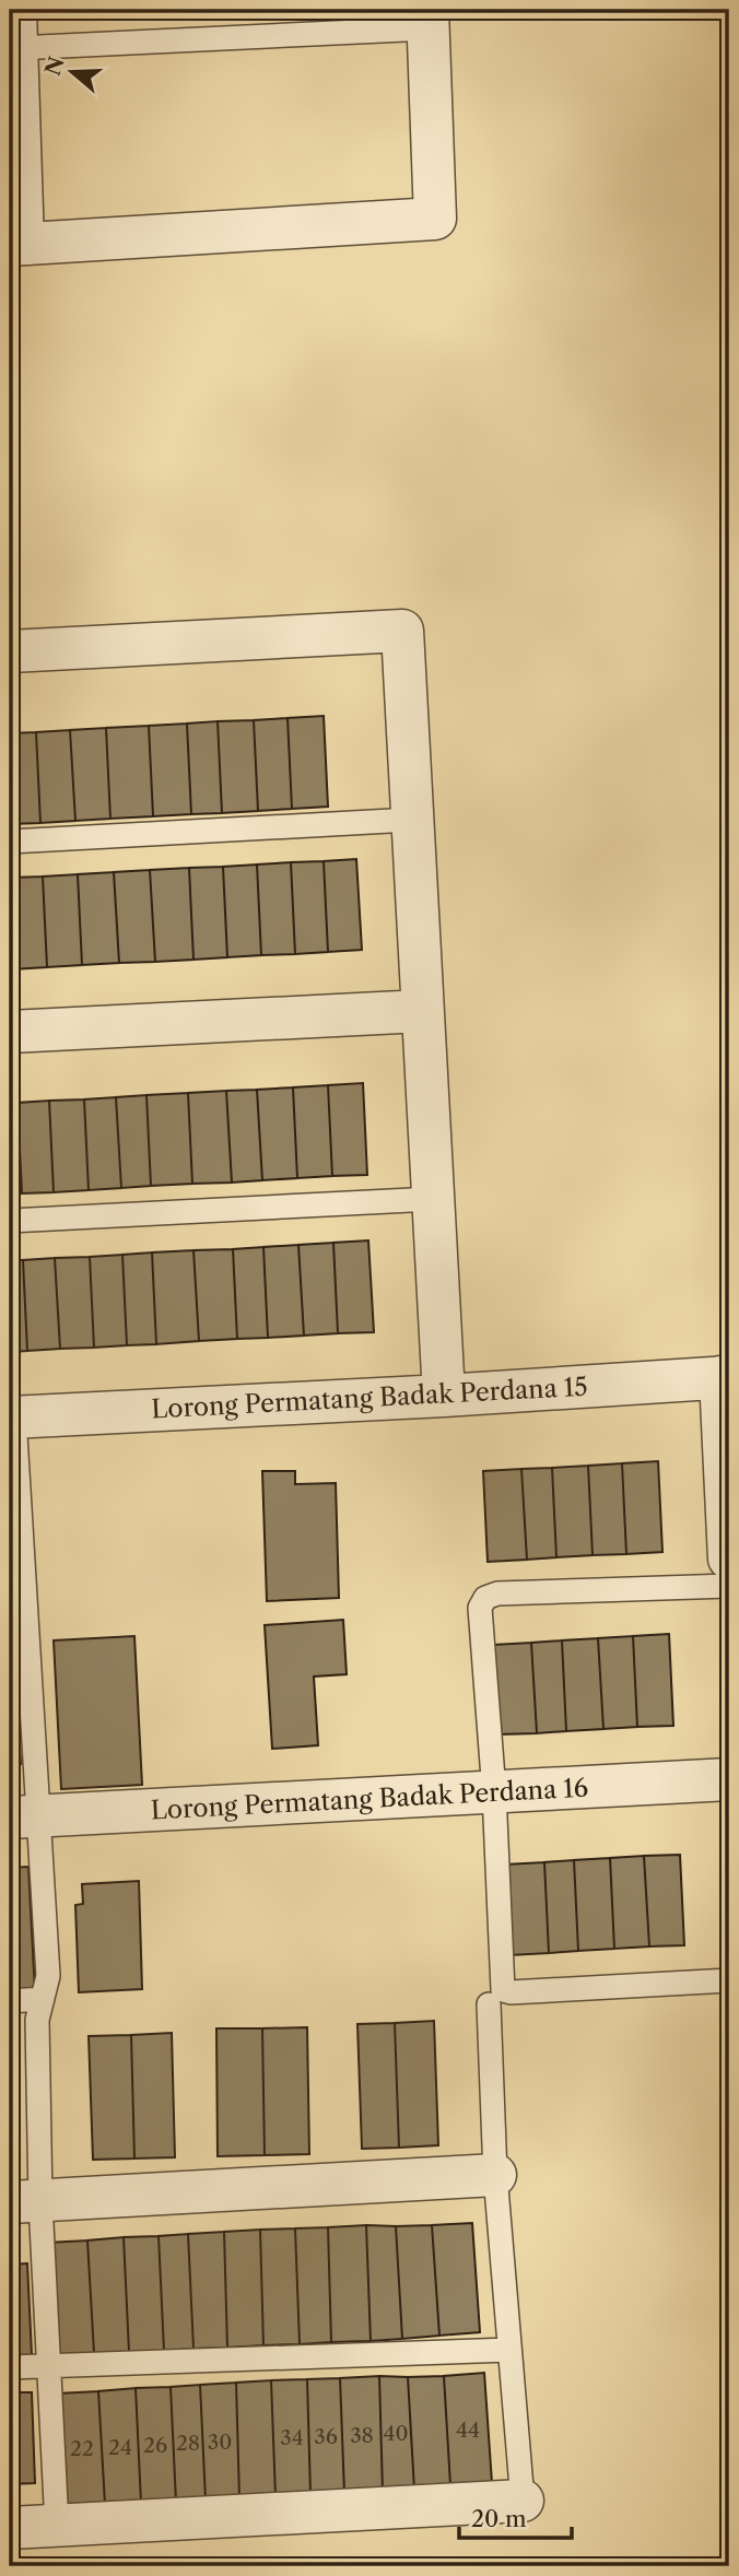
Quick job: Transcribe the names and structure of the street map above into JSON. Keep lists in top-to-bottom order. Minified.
{"streets":{"street":["Lorong Permatang Badak Perdana 15","Lorong Permatang Badak Perdana 16"]},"house_numbers":["44","40","38","36","34","30","28","26","24","22"],"scale_bar":"20 m","north":"left"}
